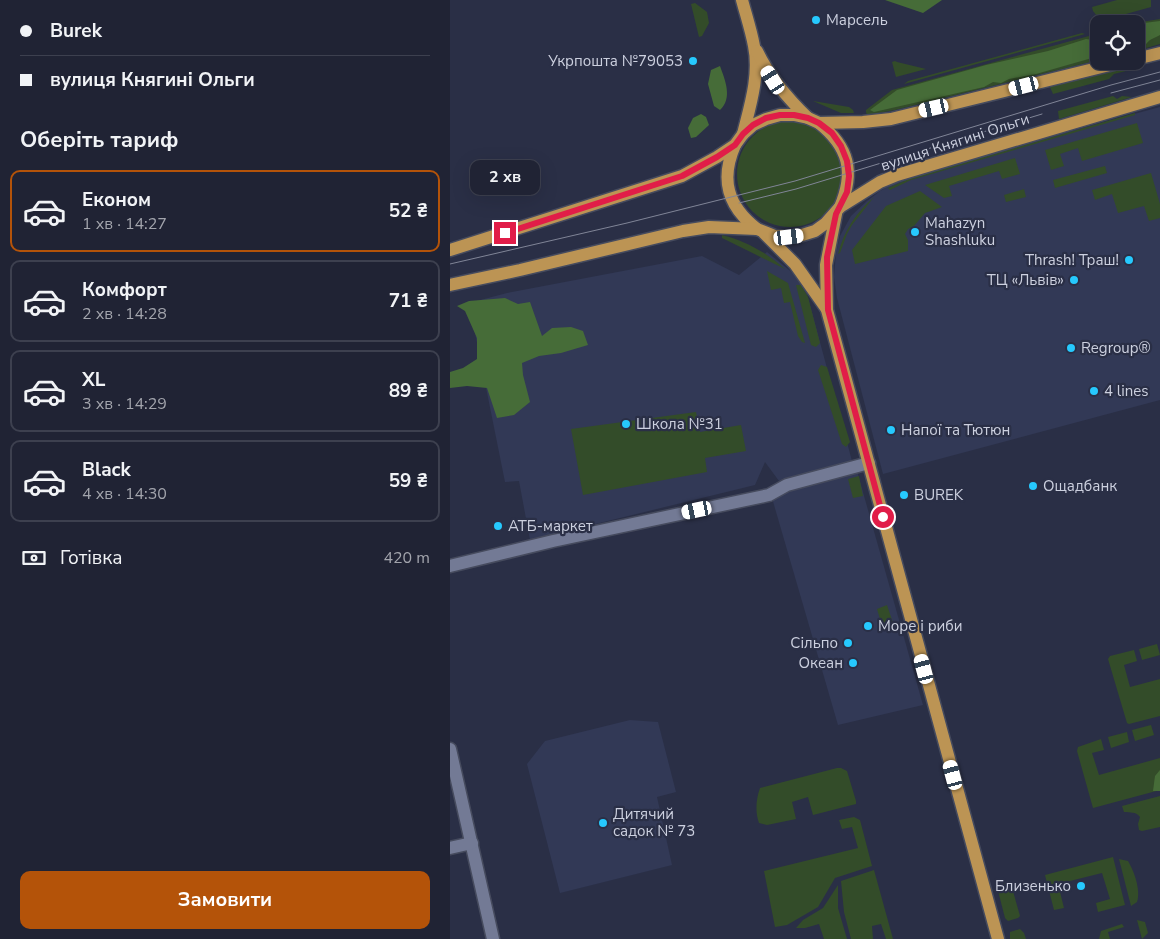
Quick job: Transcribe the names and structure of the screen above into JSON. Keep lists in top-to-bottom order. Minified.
{"streets":{"main road":["вулиця Княгині Ольги"]},"places":["Марсель","Укрпошта №79053","Mahazyn Shashluku","Thrash! Траш!","ТЦ «Львів»","Regroup®","4 lines","Школа №31","Напої та Тютюн","Ощадбанк","BUREK","АТБ-маркет","Море і риби","Сільпо","Океан","Дитячий садок № 73","Близенько"],"page":{"banner":["Burek","вулиця Княгині Ольги"],"heading":"Оберіть тариф","bubble":"2 хв","list":[{"name":"Економ","note":"1 хв · 14:27","value":"52 ₴"},{"name":"Комфорт","note":"2 хв · 14:28","value":"71 ₴"},{"name":"XL","note":"3 хв · 14:29","value":"89 ₴"},{"name":"Black","note":"4 хв · 14:30","value":"59 ₴"}],"pay":["Готівка","420 m"],"buttons":"Замовити"}}
